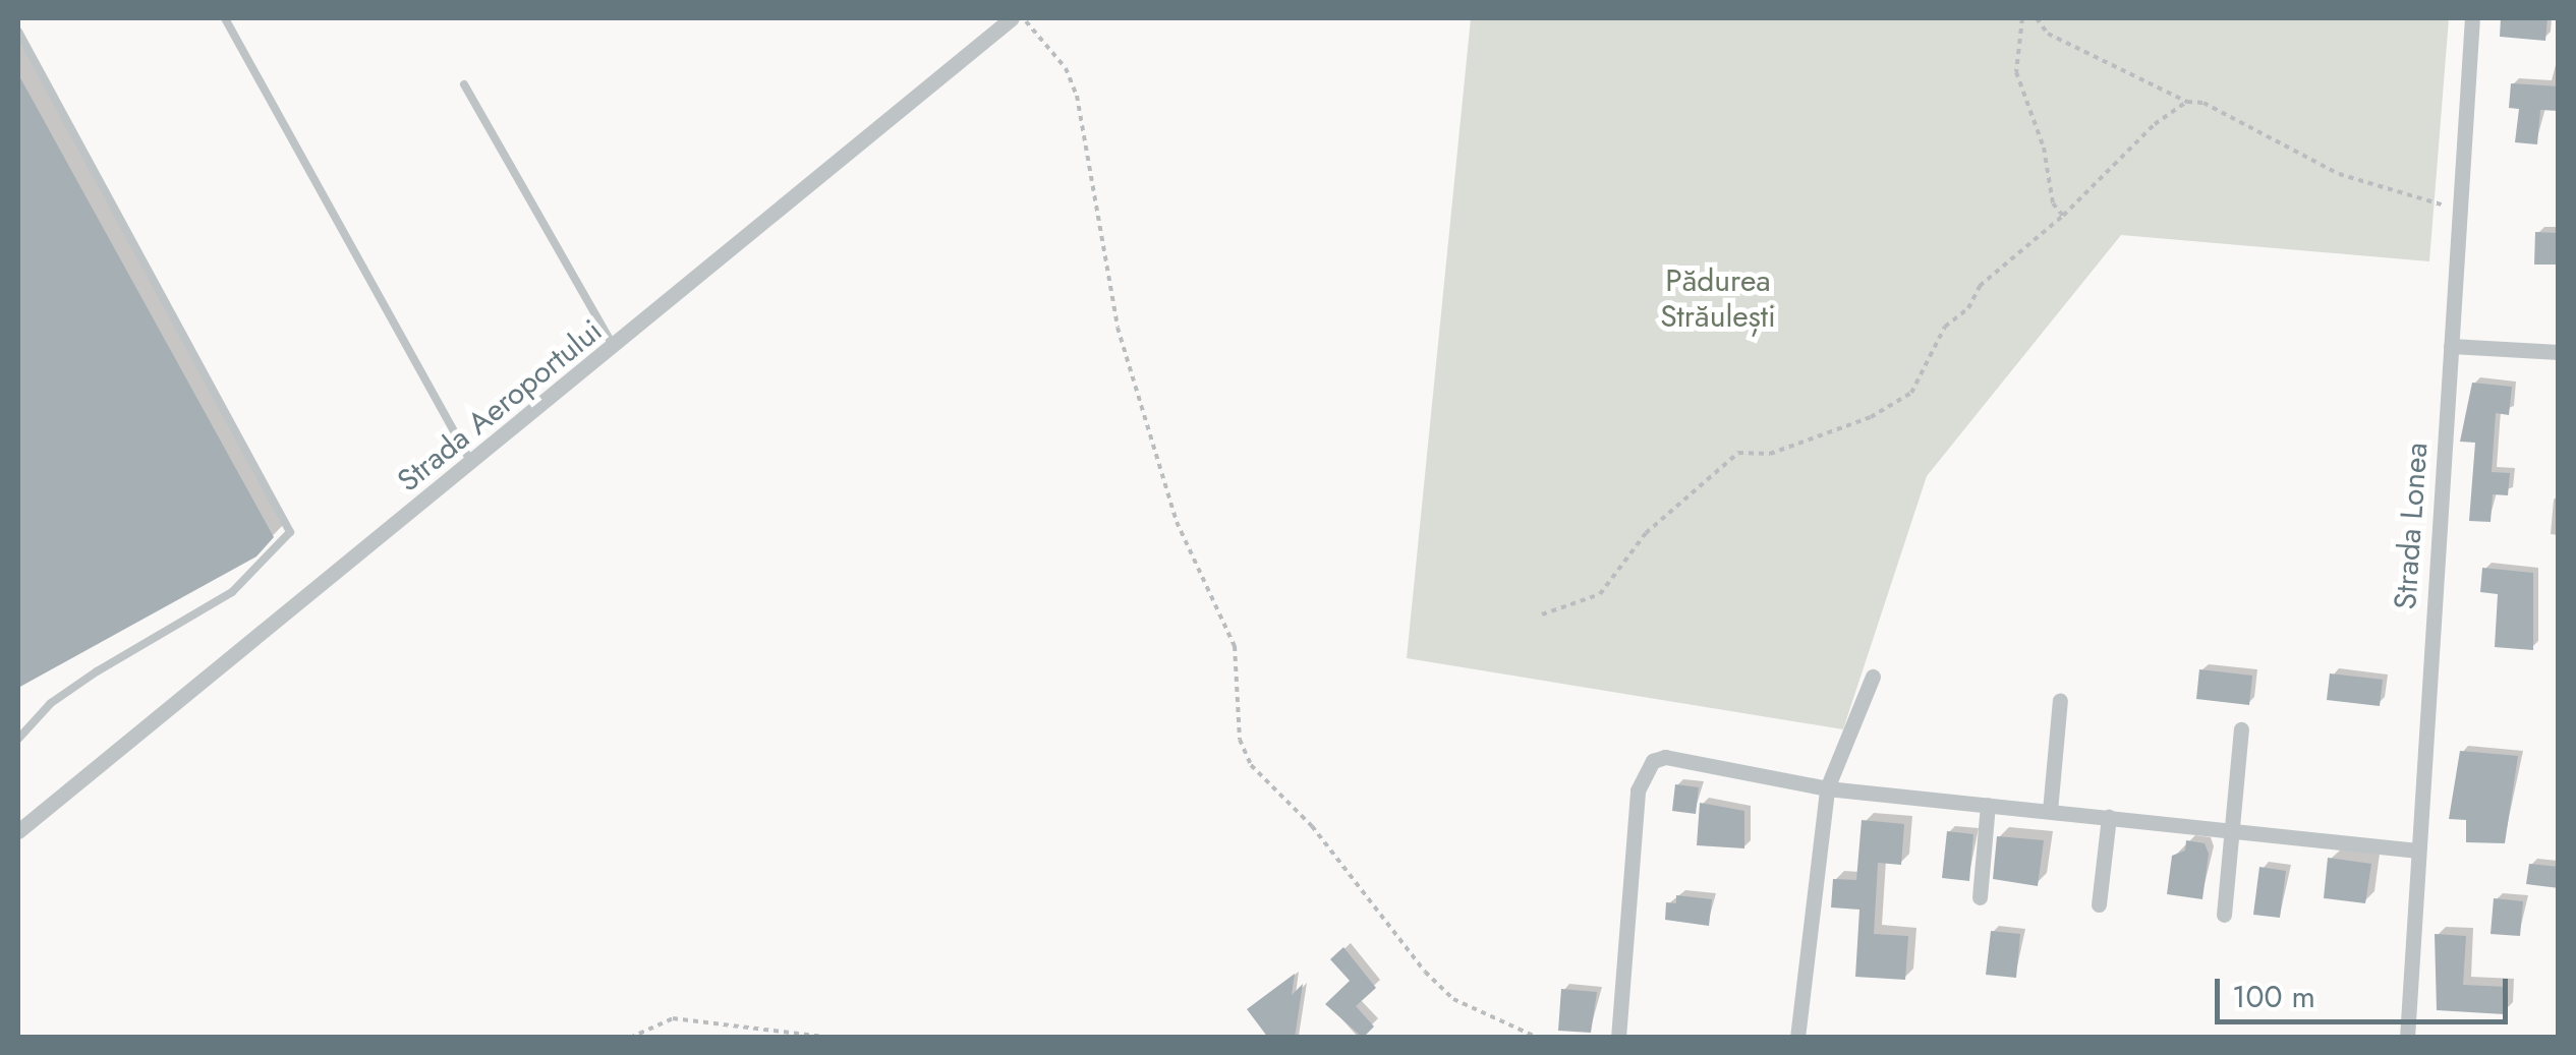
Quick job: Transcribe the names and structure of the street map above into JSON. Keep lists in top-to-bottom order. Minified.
{"streets":{"street":["Strada Aeroportului","Strada Lonea"]},"parks":["Pădurea Străulești"],"scale_bar":"100 m"}
